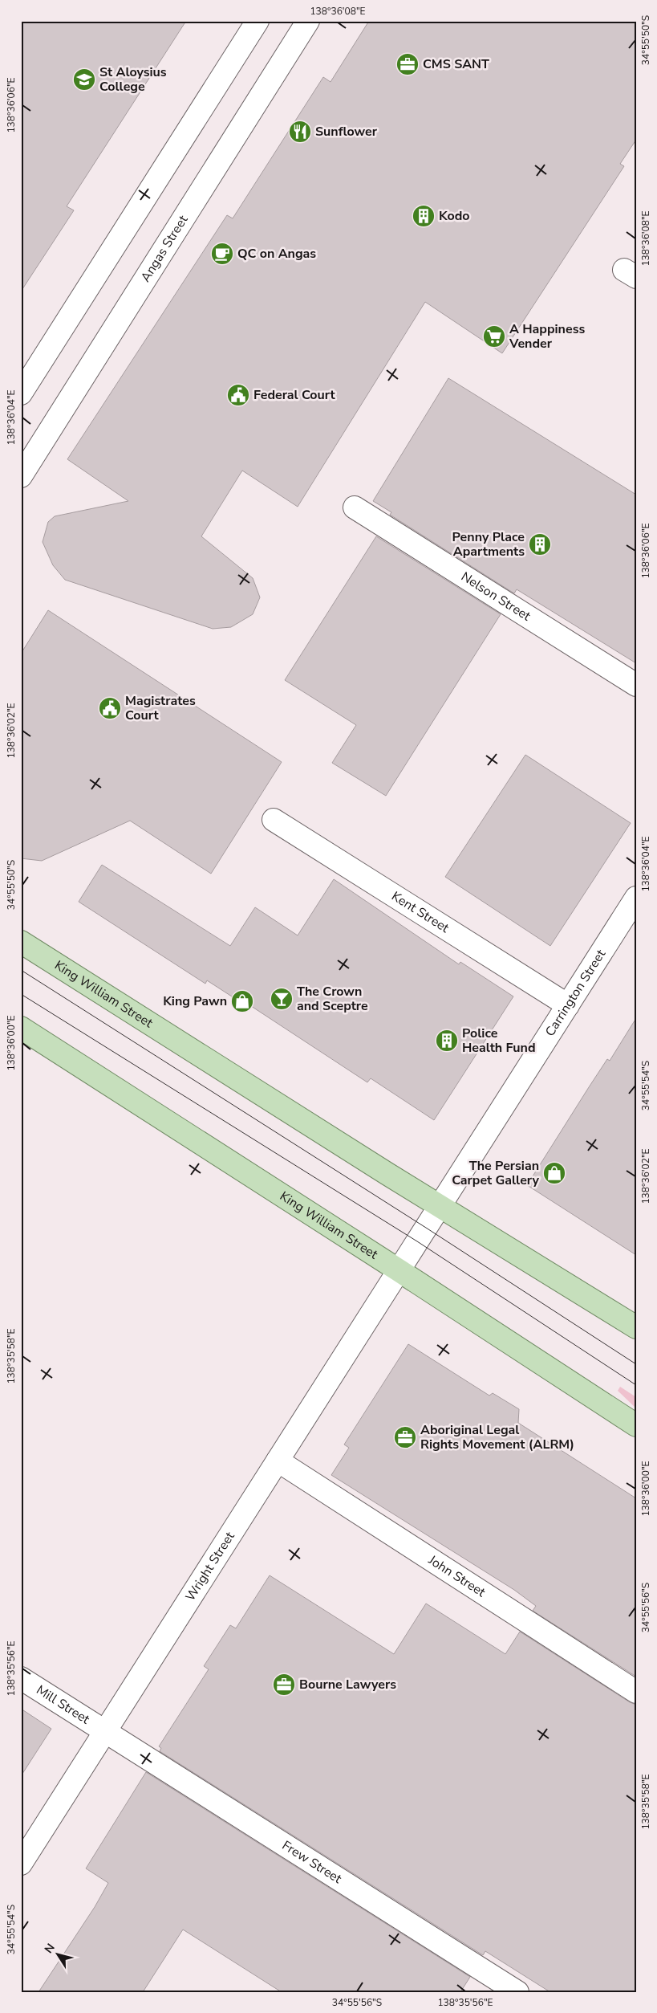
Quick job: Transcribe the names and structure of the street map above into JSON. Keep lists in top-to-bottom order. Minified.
{"streets":{"main road":["King William Street"],"street":["Angas Street","Nelson Street","Kent Street","Carrington Street","Wright Street","John Street","Mill Street","Frew Street"]},"crossings":[["Kent Street","Carrington Street"],["Carrington Street","King William Street"],["Carrington Street","Wright Street"],["King William Street","Wright Street"],["Wright Street","John Street"],["Wright Street","Mill Street"],["Wright Street","Frew Street"],["Mill Street","Frew Street"]],"places":{"office":["CMS SANT","Aboriginal Legal Rights Movement (ALRM)","Bourne Lawyers"],"school or university":["St Aloysius College"],"restaurant":["Sunflower"],"building":["Kodo","Penny Place Apartments","Police Health Fund"],"cafe":["QC on Angas"],"supermarket":["A Happiness Vender"],"public building":["Federal Court","Magistrates Court"],"bar":["The Crown and Sceptre"],"shop":["King Pawn","The Persian Carpet Gallery"]},"north":"top left","coordinates":["138°36'08\"E","34°55'50\"S","138°36'06\"E","138°36'04\"E","138°36'02\"E","138°36'00\"E","34°55'54\"S","138°35'58\"E","34°55'56\"S","138°35'56\"E"]}
